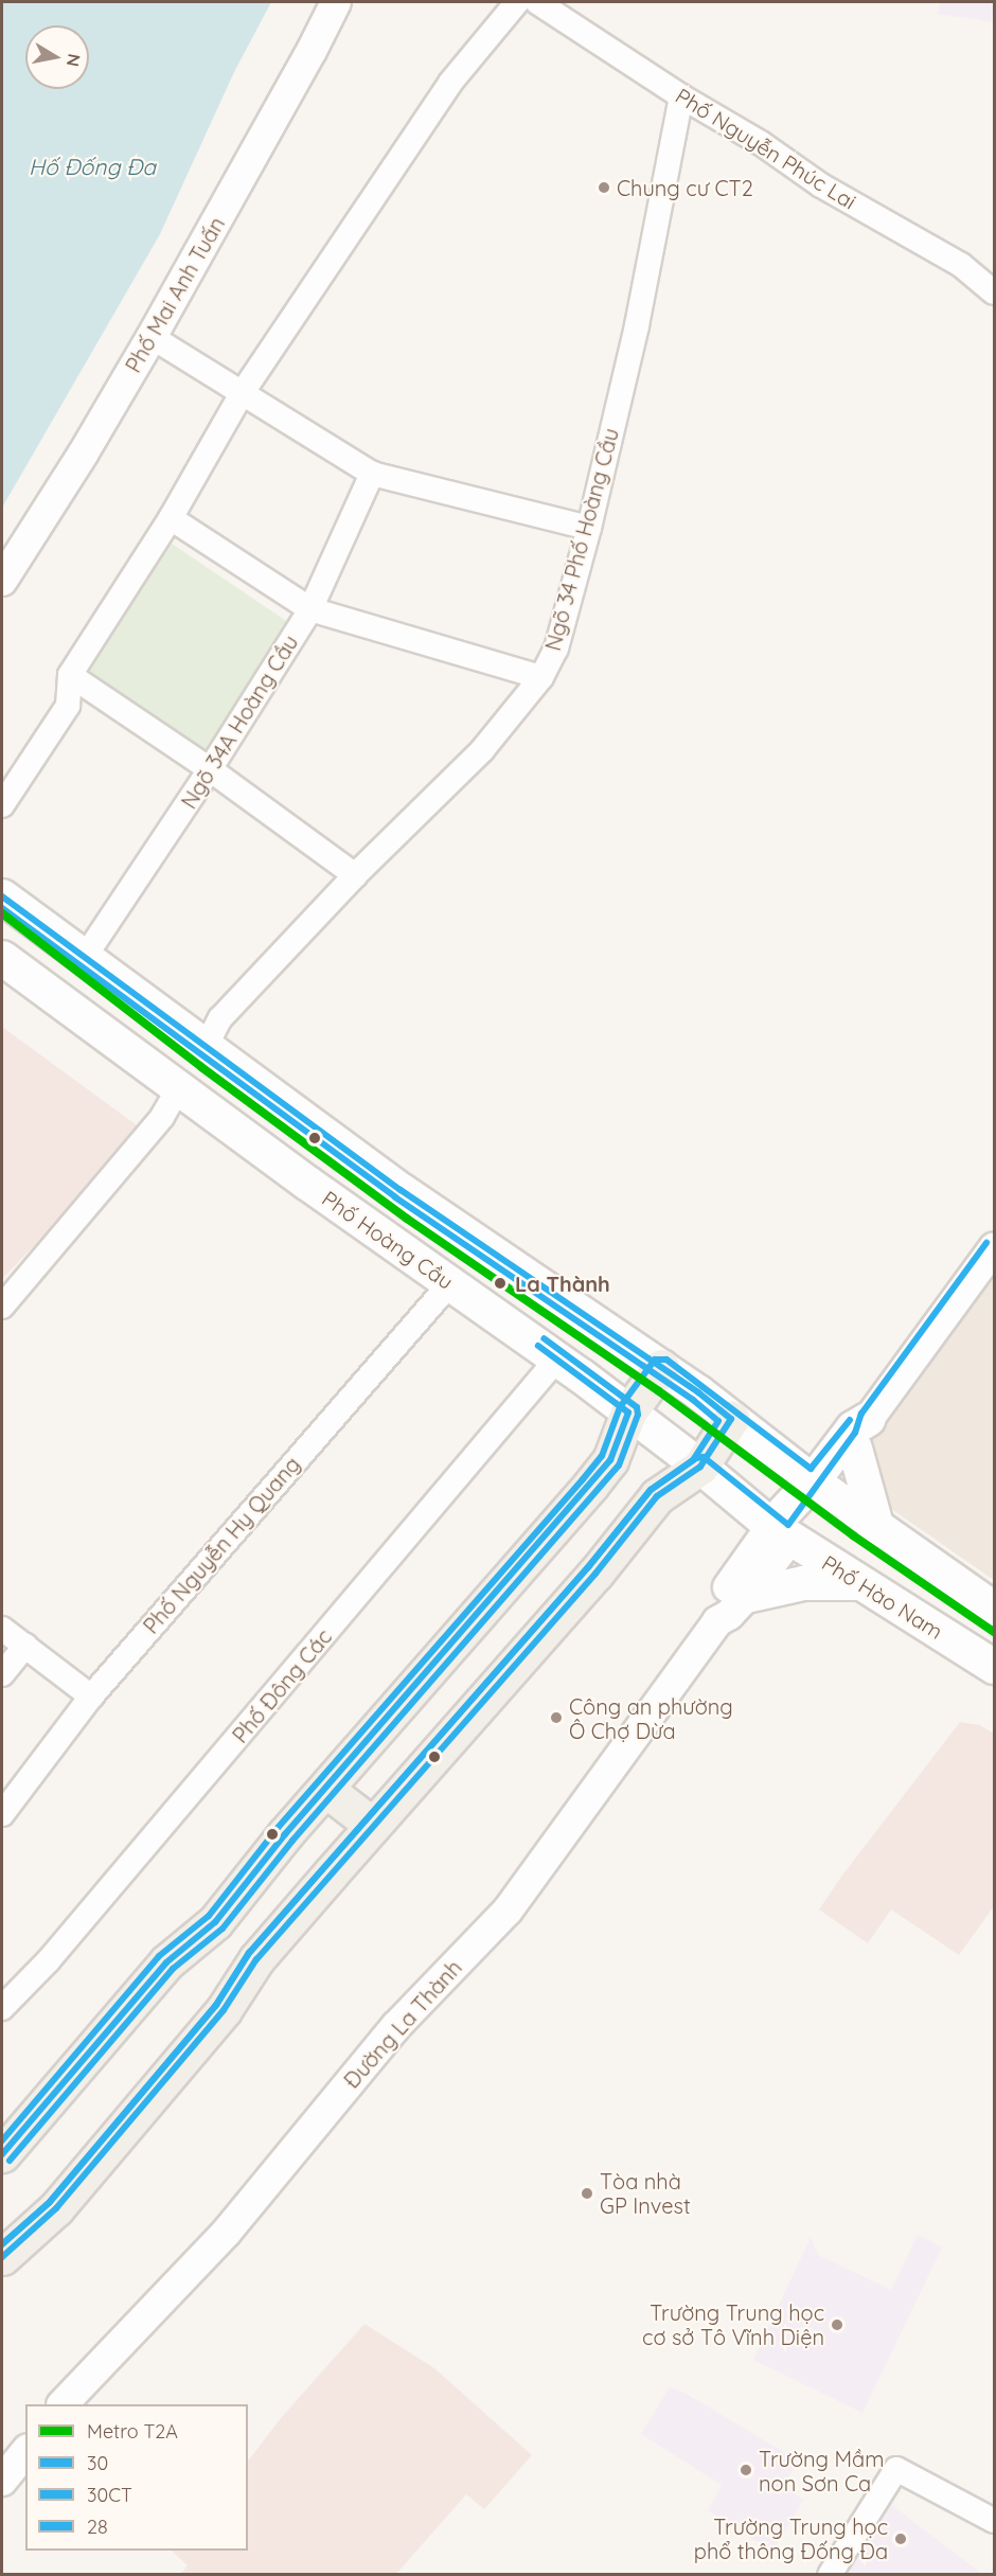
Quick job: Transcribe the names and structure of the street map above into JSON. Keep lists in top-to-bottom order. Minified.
{"streets":{"main road":["Phố Hoàng Cầu","Phố Hào Nam","Đường La Thành"],"street":["Phố Nguyễn Phúc Lai","Phố Mai Anh Tuấn","Ngõ 34 Phố Hoàng Cầu","Ngõ 34A Hoàng Cầu","Phố Nguyễn Hy Quang","Phố Đông Các"]},"crossings":[["Phố Nguyễn Phúc Lai","Ngõ 34 Phố Hoàng Cầu"],["Phố Hoàng Cầu","Phố Nguyễn Hy Quang"],["Phố Hoàng Cầu","Phố Hào Nam"],["Phố Hoàng Cầu","Phố Đông Các"],["Phố Hoàng Cầu","Đường La Thành"],["Phố Hào Nam","Đường La Thành"]],"water":["Hố Đống Đa"],"places":["Chung cư CT2","La Thành","Công an phường Ô Chợ Dừa","Tòa nhà GP Invest","Trường Trung học cơ sở Tô Vĩnh Diện","Trường Mầm non Sơn Ca","Trường Trung học phổ thông Đống Đa"],"lines":["transit line 30","transit line 30CT","metro line T2A","transit line 28"],"legend":["Metro T2A","30","30CT","28"],"north":"right"}
